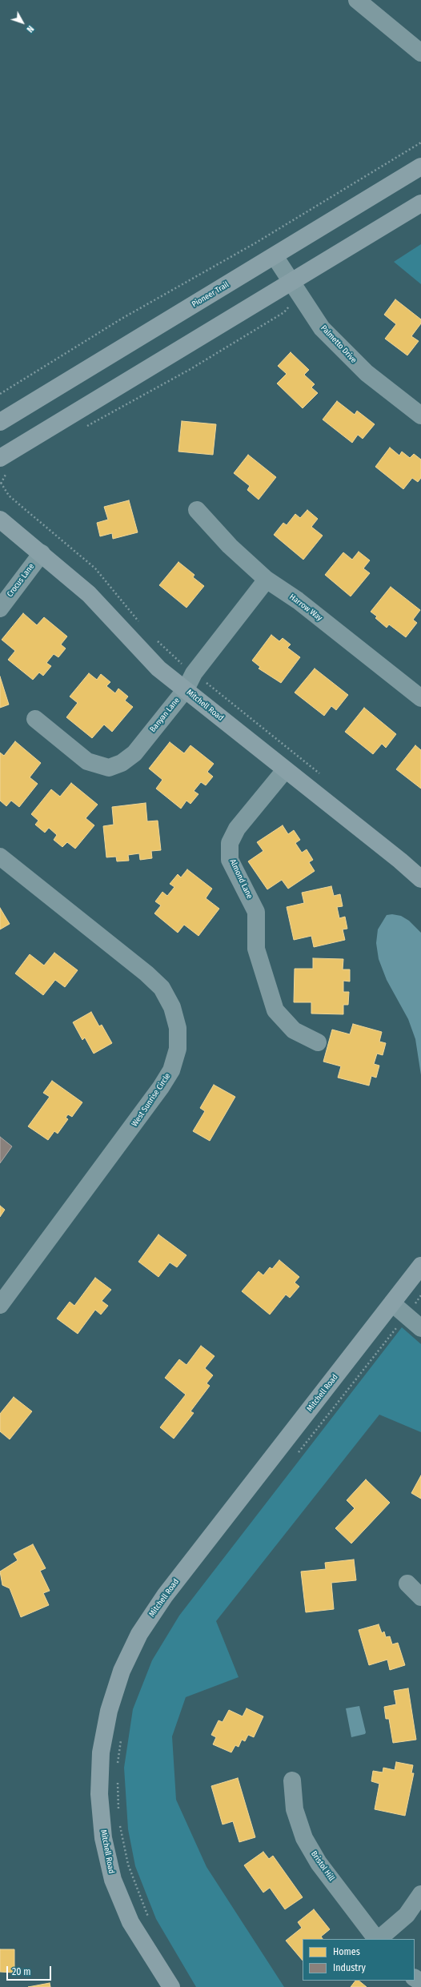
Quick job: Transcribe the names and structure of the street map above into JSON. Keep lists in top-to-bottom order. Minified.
{"streets":{"main road":["Pioneer Trail","Mitchell Road"],"street":["Palmetto Drive","Crocus Lane","Harrow Way","Banyan Lane","Almond Lane","West Sunrise Circle","Bristol Hill"]},"crossings":[["Pioneer Trail","Palmetto Drive"],["Crocus Lane","Mitchell Road"],["Harrow Way","Banyan Lane"],["Mitchell Road","Banyan Lane"],["Mitchell Road","Almond Lane"]],"legend":["Homes","Industry"],"scale_bar":"20 m","north":"bottom right"}
